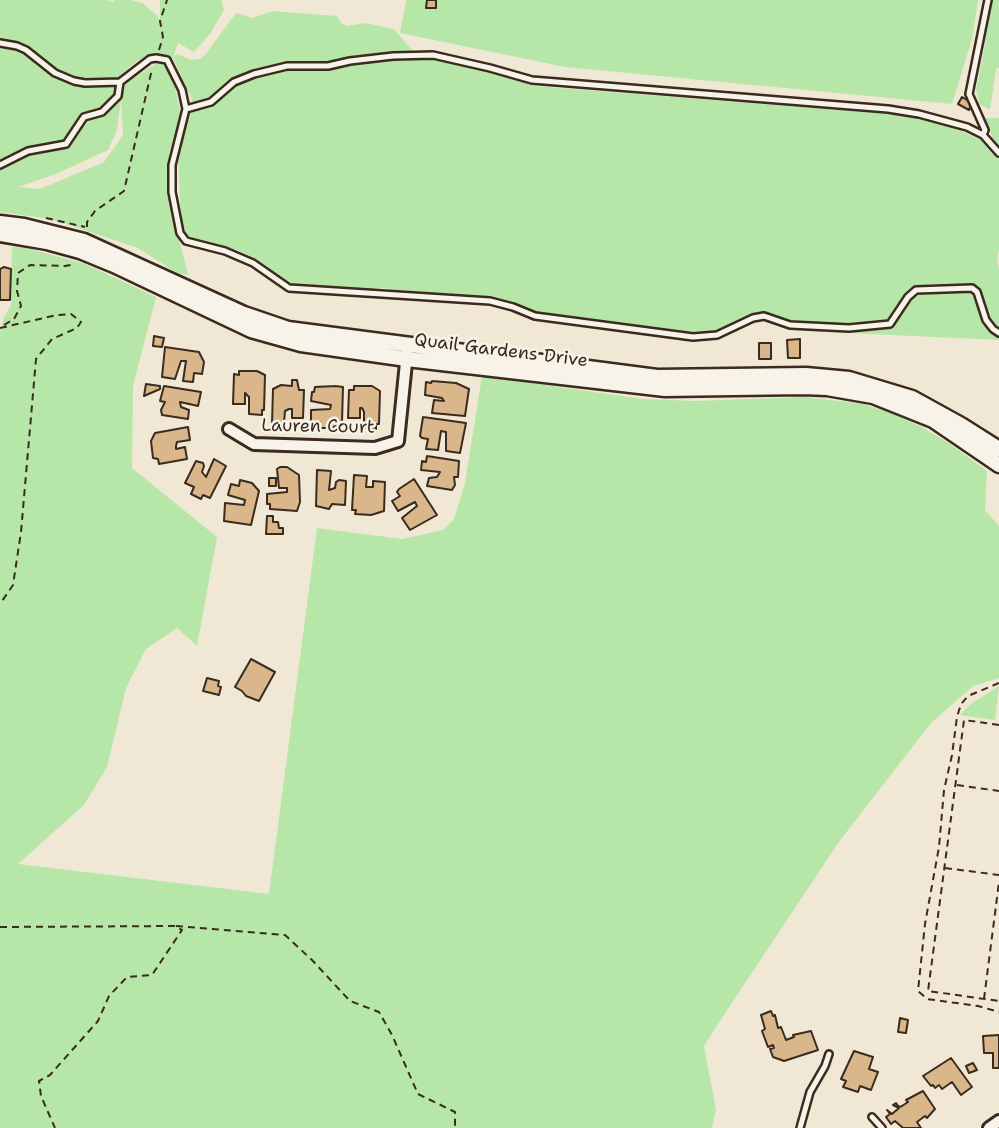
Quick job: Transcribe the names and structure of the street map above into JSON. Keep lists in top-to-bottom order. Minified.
{"streets":{"main road":["Quail Gardens Drive"],"street":["Lauren Court"]},"crossings":[["Quail Gardens Drive","Lauren Court"]]}
